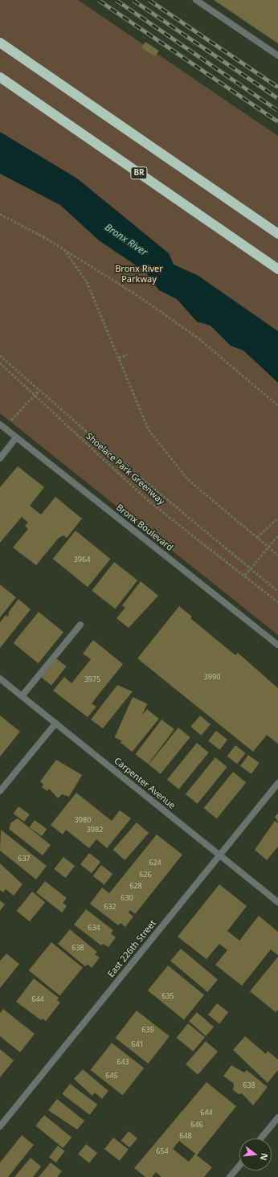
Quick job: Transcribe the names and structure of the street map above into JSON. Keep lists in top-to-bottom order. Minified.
{"streets":{"highway":["BR"],"street":["Bronx Boulevard","Carpenter Avenue","East 226th Street"],"path":["Shoelace Park Greenway"]},"crossings":[["Carpenter Avenue","East 226th Street"]],"water":["Bronx River"],"parks":["Bronx River Parkway"],"house_numbers":["3964","3990","3975","3980","3982","637","624","626","628","630","632","634","638","635","644","639","641","643","645","638","644","646","648","654"],"north":"right"}
